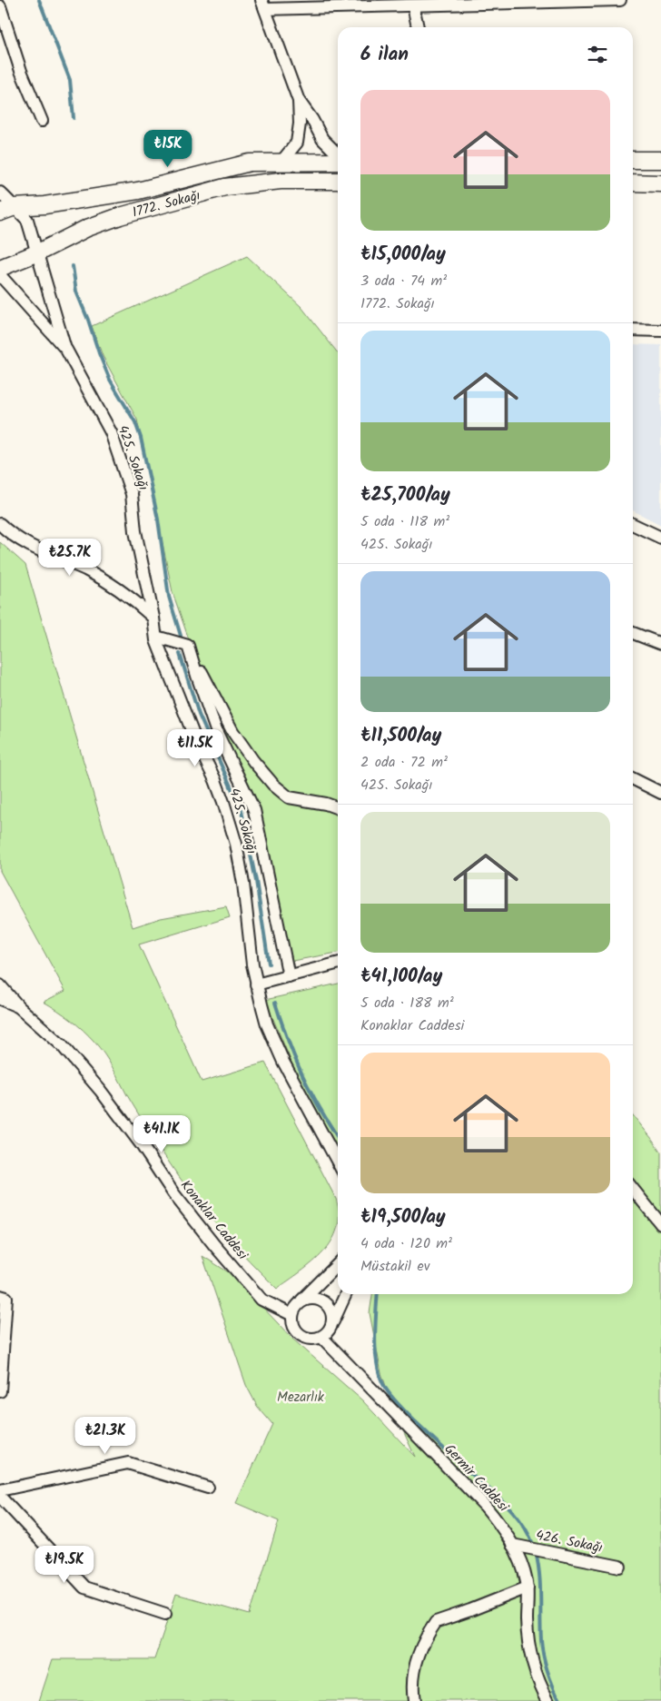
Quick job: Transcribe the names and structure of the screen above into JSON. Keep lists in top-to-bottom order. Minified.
{"streets":{"street":["1772. Sokağı","425. Sokağı","Konaklar Caddesi","Germir Caddesi","426. Sokağı"]},"crossings":[["1772. Sokağı","425. Sokağı"],["Konaklar Caddesi","Germir Caddesi"],["Germir Caddesi","426. Sokağı"]],"parks":["Mezarlık"],"page":{"heading":"6 ilan","list":[{"name":"₺15,000/ay","note":"3 oda · 74 m² · 1772. Sokağı"},{"name":"₺25,700/ay","note":"5 oda · 118 m² · 425. Sokağı"},{"name":"₺11,500/ay","note":"2 oda · 72 m² · 425. Sokağı"},{"name":"₺41,100/ay","note":"5 oda · 188 m² · Konaklar Caddesi"},{"name":"₺19,500/ay","note":"4 oda · 120 m² · Müstakil ev"}],"price":["₺15K","₺25.7K","₺11.5K","₺41.1K","₺21.3K","₺19.5K"]}}
